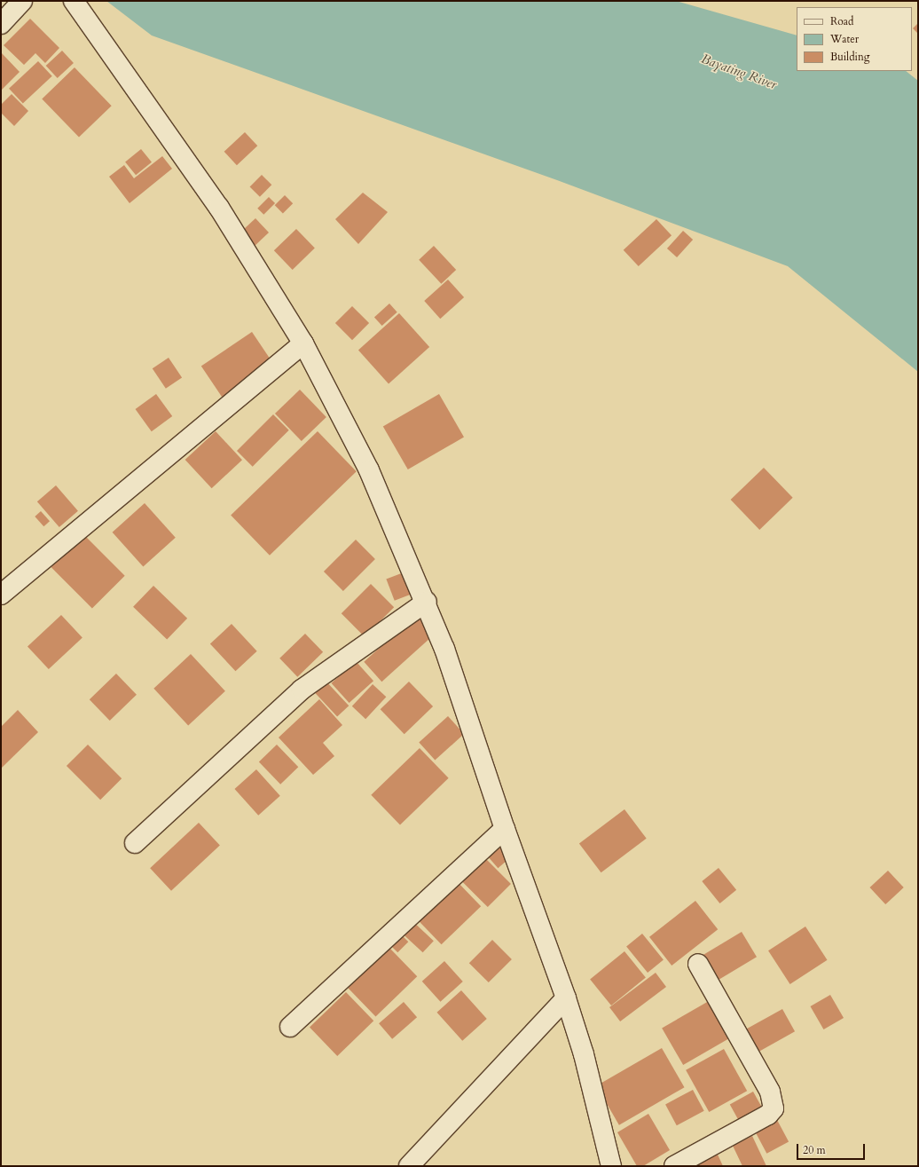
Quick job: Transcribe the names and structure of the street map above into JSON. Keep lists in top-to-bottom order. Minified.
{"water":["Bayating River"],"legend":["Road","Water","Building"],"scale_bar":"20 m"}
